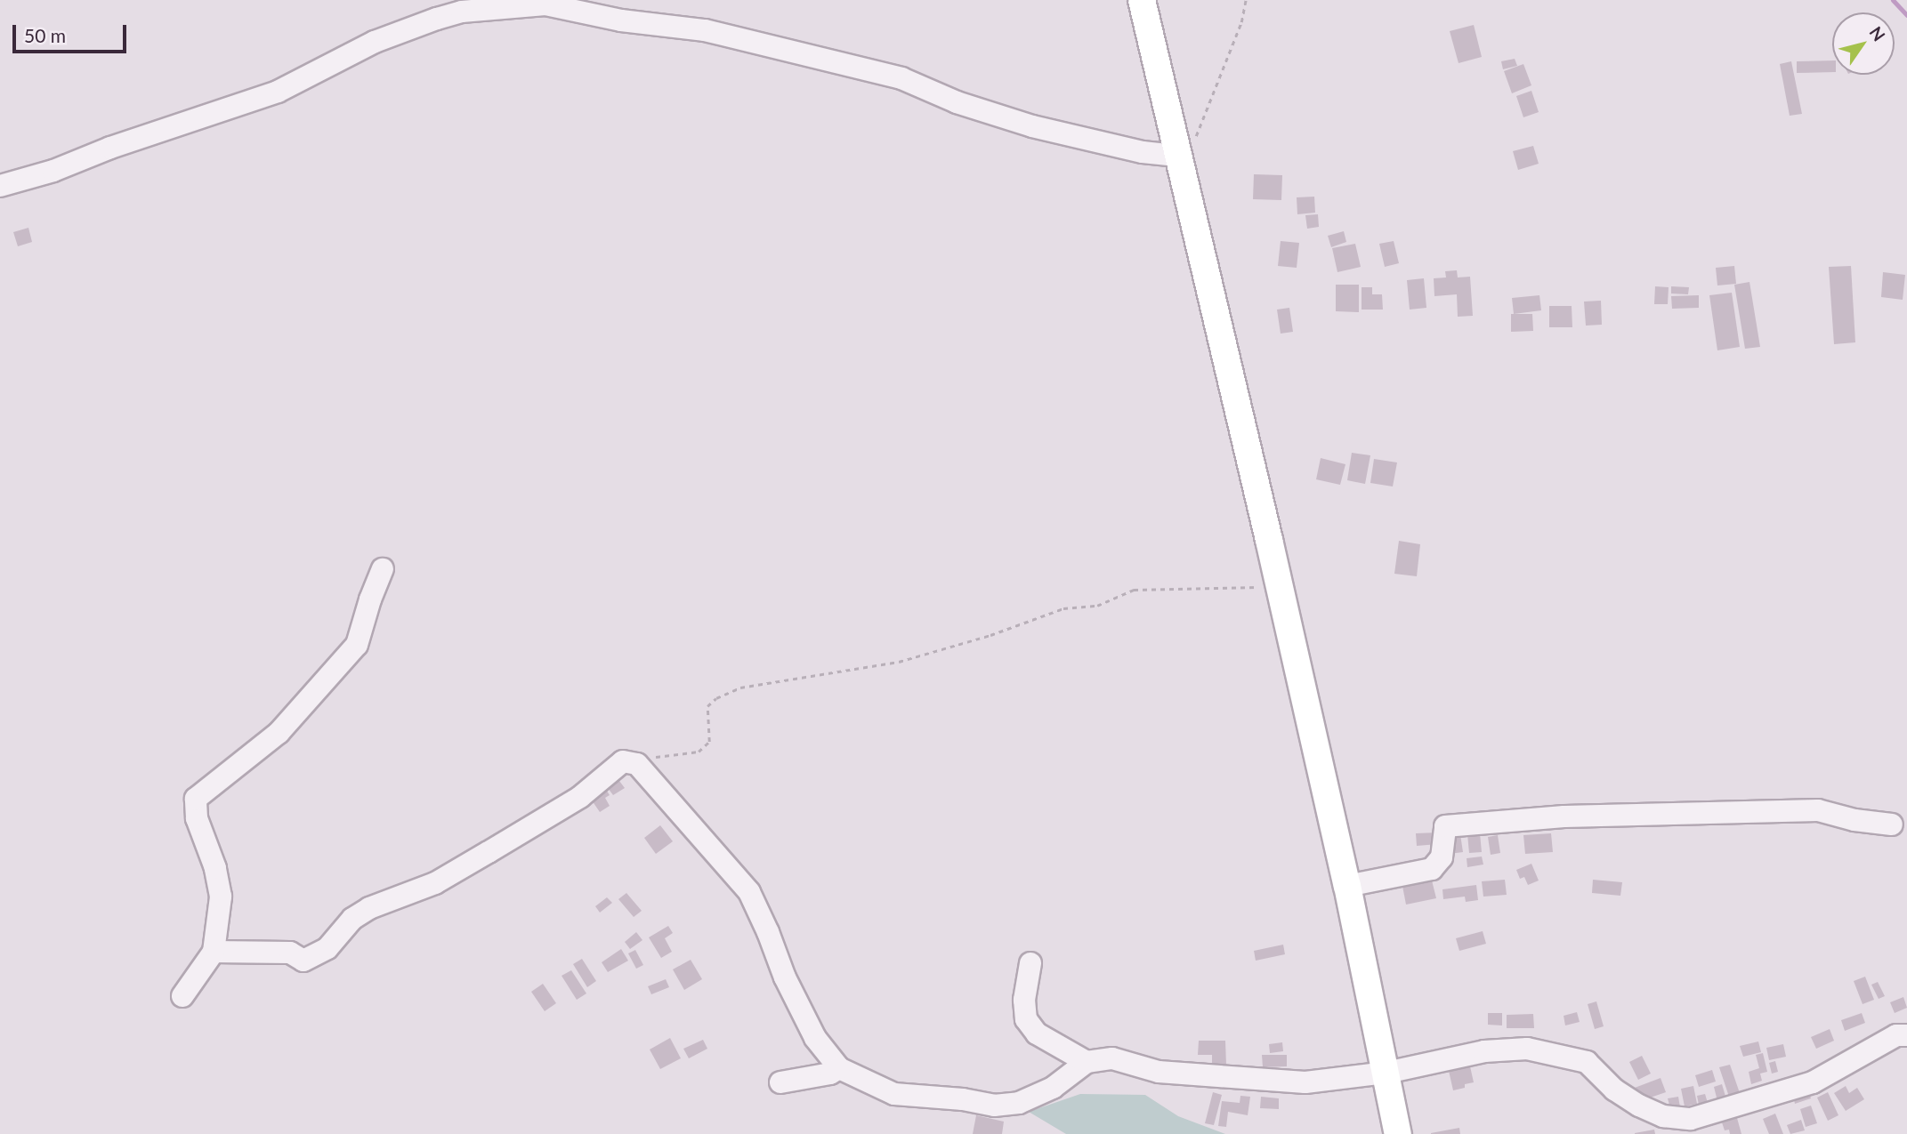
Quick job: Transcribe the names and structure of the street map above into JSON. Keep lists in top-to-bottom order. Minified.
{"scale_bar":"50 m","north":"top right"}
